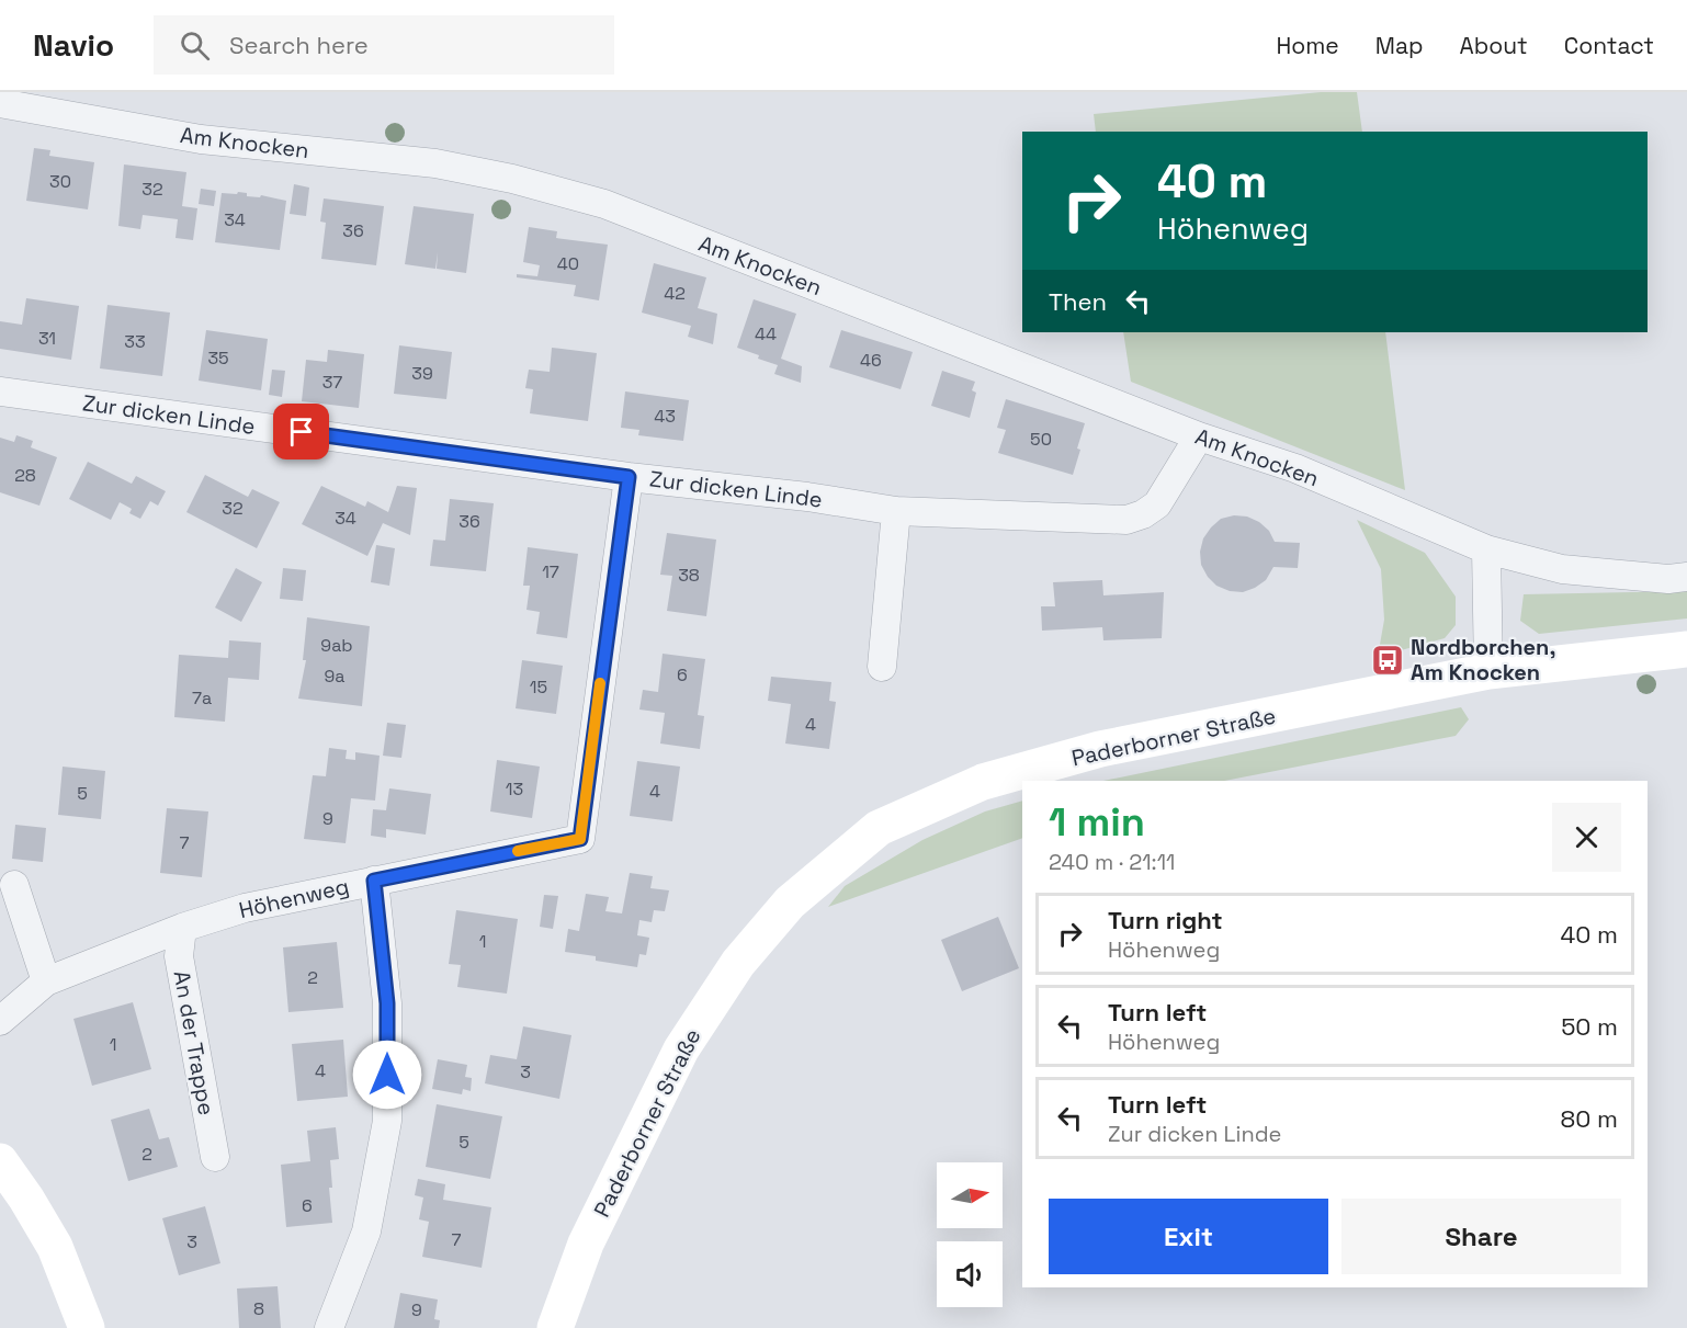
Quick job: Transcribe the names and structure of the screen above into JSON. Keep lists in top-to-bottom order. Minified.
{"streets":{"main road":["Paderborner Straße"],"street":["Am Knocken","Zur dicken Linde","Höhenweg","An der Trappe"]},"crossings":[["Am Knocken","Zur dicken Linde"],["Zur dicken Linde","Höhenweg"],["Höhenweg","An der Trappe"]],"places":{"bus stop":["Nordborchen, Am Knocken"]},"house_numbers":["30","32","34","36","40","42","44","31","33","35","46","39","37","43","50","28","32","34","36","17","38","9ab","6","9a","15","7a","4","13","4","5","9","7","1","2","1","4","3","5","2","6","7","3","8","9"],"north":"right","page":{"header":"Navio","search":"Search here","nav":["Home","Map","About","Contact"],"turn":["40 m","Höhenweg"],"then":"Then","heading":["1 min","240 m · 21:11"],"list":[{"name":"Turn right","note":"Höhenweg","value":"40 m"},{"name":"Turn left","note":"Höhenweg","value":"50 m"},{"name":"Turn left","note":"Zur dicken Linde","value":"80 m"}],"buttons":["Exit","Share"]}}
